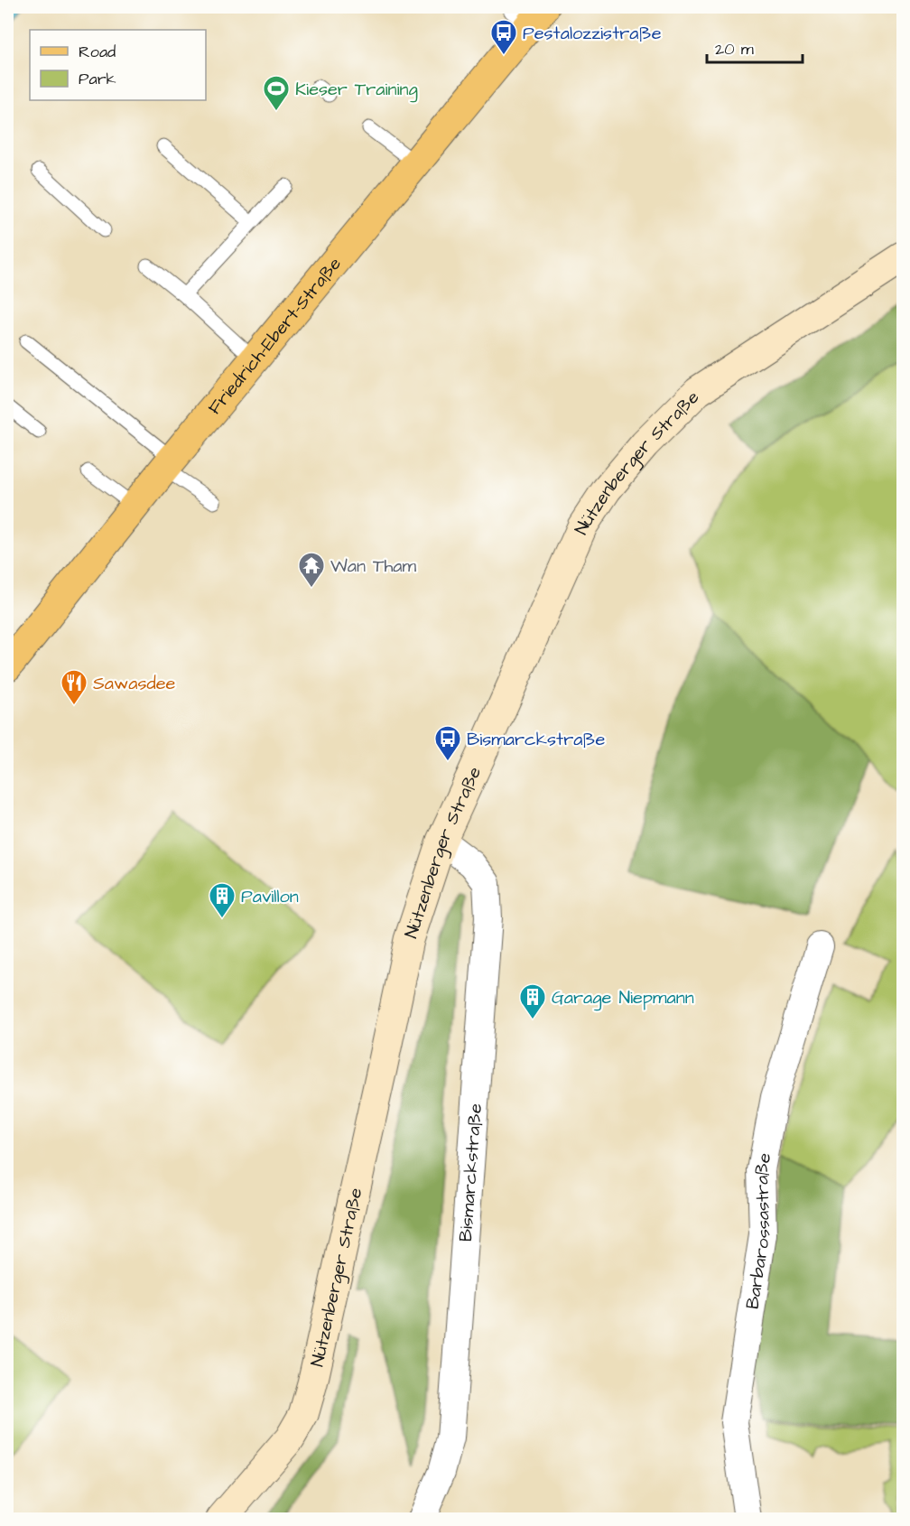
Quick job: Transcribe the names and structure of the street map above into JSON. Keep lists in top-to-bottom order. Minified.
{"streets":{"main road":["Friedrich-Ebert-Straße"],"street":["Nützenberger Straße","Bismarckstraße","Barbarossastraße"]},"crossings":[["Nützenberger Straße","Bismarckstraße"]],"places":{"bus stop":["Pestalozzistraße","Bismarckstraße"],"sports":["Kieser Training"],"temple":["Wan Tham"],"restaurant":["Sawasdee"],"building":["Pavillon","Garage Niepmann"]},"legend":["Road","Park"],"scale_bar":"20 m"}
